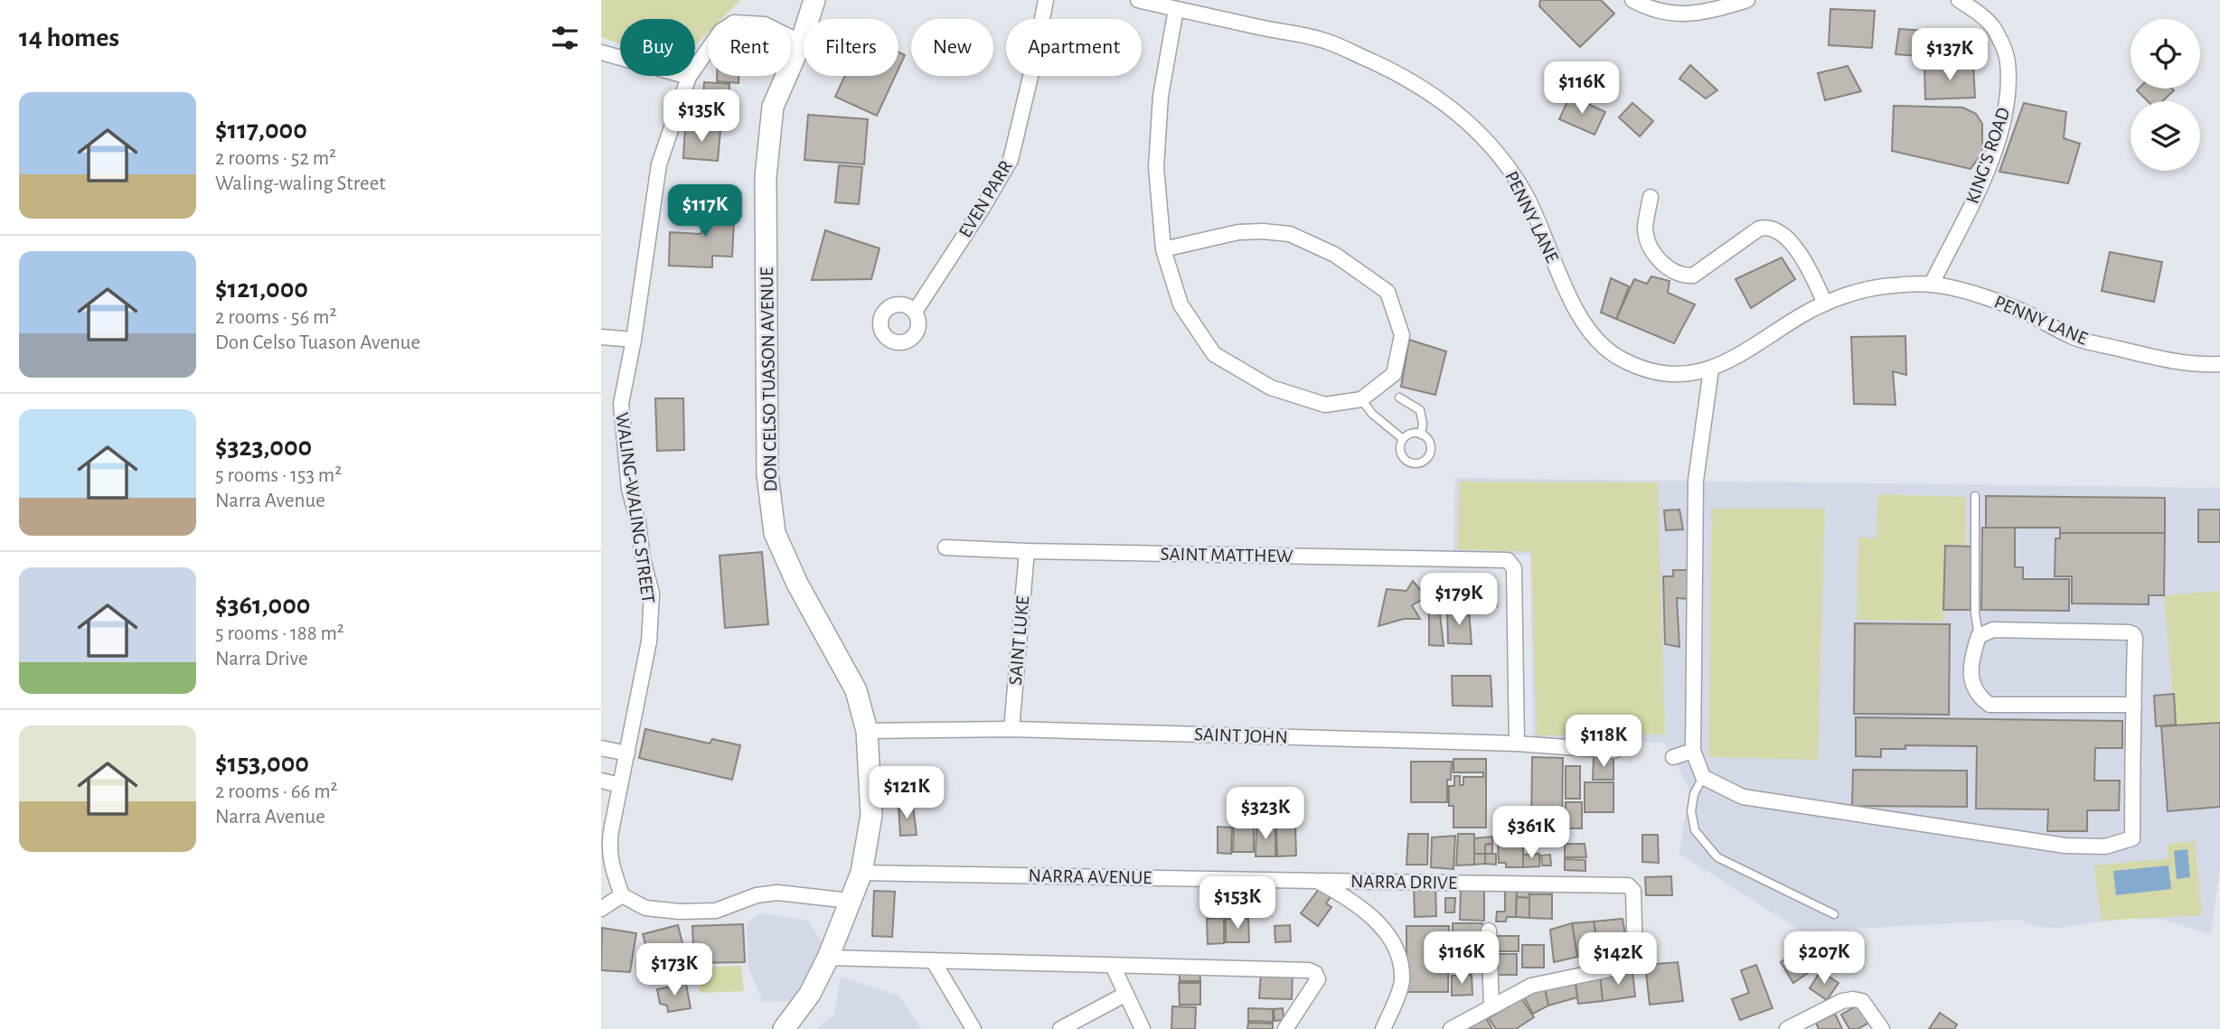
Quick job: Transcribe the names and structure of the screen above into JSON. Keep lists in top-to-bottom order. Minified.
{"streets":{"street":["KING'S ROAD","EVEN PARR","PENNY LANE","DON CELSO TUASON AVENUE","WALING-WALING STREET","SAINT MATTHEW","SAINT LUKE","SAINT JOHN","NARRA AVENUE","NARRA DRIVE"]},"crossings":[["KING'S ROAD","PENNY LANE"],["DON CELSO TUASON AVENUE","WALING-WALING STREET"],["DON CELSO TUASON AVENUE","SAINT JOHN"],["DON CELSO TUASON AVENUE","NARRA AVENUE"],["SAINT MATTHEW","SAINT LUKE"],["SAINT MATTHEW","SAINT JOHN"],["SAINT LUKE","SAINT JOHN"],["NARRA AVENUE","NARRA DRIVE"]],"page":{"heading":"14 homes","chip":["Buy","Rent","Filters","New","Apartment"],"price":["$137K","$116K","$135K","$117K","$179K","$118K","$121K","$323K","$361K","$153K","$116K","$207K","$142K","$173K"],"list":[{"name":"$117,000","note":"2 rooms · 52 m² · Waling-waling Street"},{"name":"$121,000","note":"2 rooms · 56 m² · Don Celso Tuason Avenue"},{"name":"$323,000","note":"5 rooms · 153 m² · Narra Avenue"},{"name":"$361,000","note":"5 rooms · 188 m² · Narra Drive"},{"name":"$153,000","note":"2 rooms · 66 m² · Narra Avenue"}]}}
